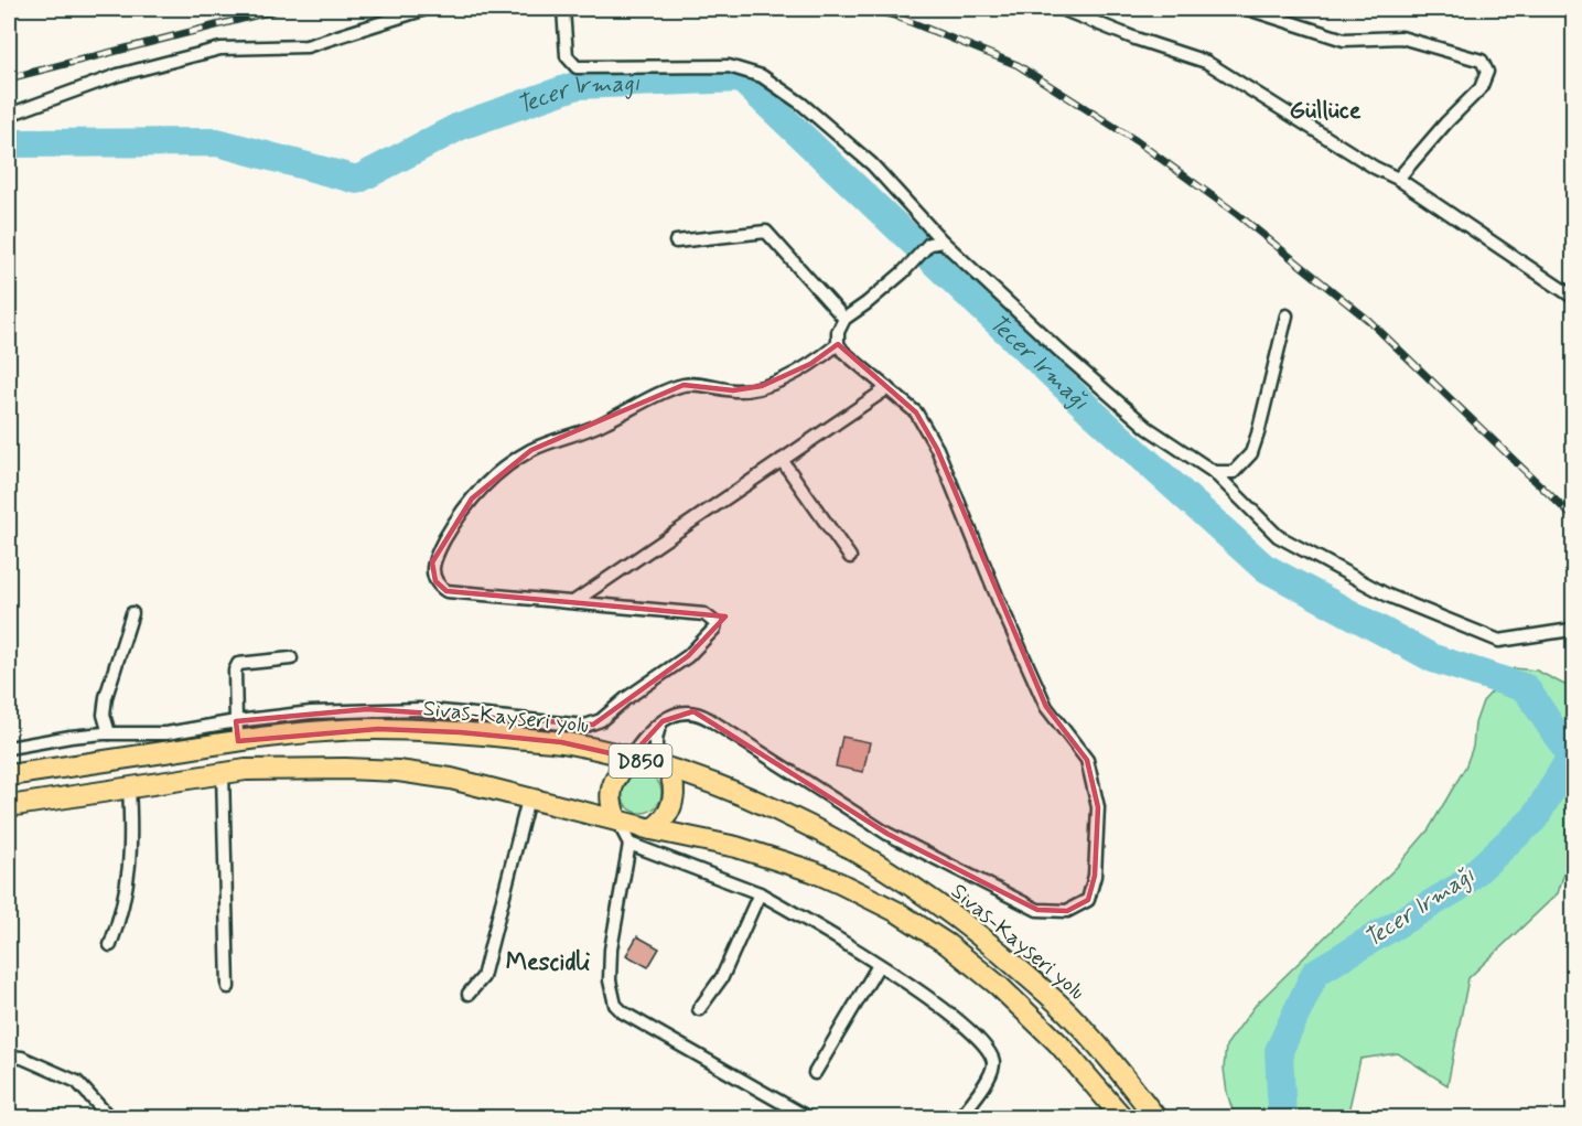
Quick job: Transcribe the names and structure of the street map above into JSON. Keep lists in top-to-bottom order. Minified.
{"streets":{"highway":["Sivas-Kayseri yolu","D850"]},"districts":["Güllüce","Mescidli"],"water":["Tecer Irmağı"]}
